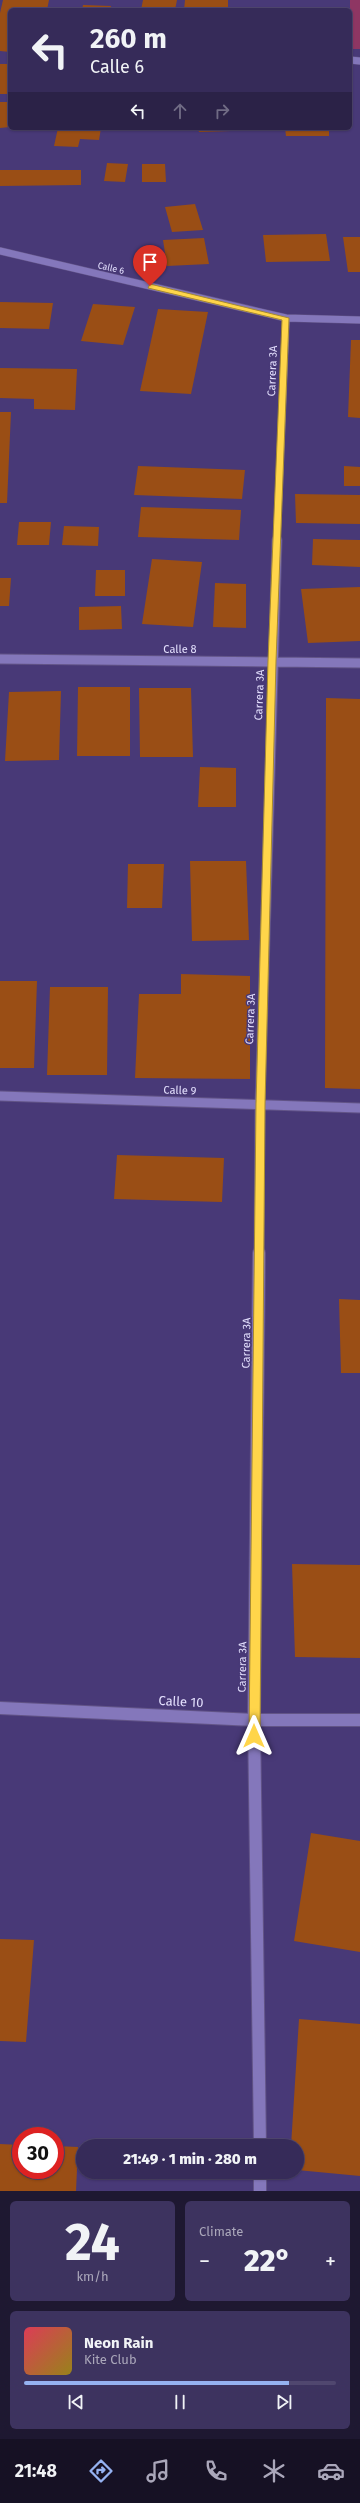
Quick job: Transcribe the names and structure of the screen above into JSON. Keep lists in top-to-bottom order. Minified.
{"streets":{"street":["Calle 6","Carrera 3A","Calle 8","Calle 9","Calle 10"]},"crossings":[["Calle 6","Carrera 3A"],["Carrera 3A","Calle 8"],["Carrera 3A","Calle 9"],["Carrera 3A","Calle 10"]],"page":{"turn":["260 m","Calle 6"],"limit":"30","trip":"21:49 · 1 min · 280 m","tile":[["24","km/h"],"Climate"],"heat":["−","22°","+"],"song":["Neon Rain","Kite Club"],"tabs":"21:48"}}
